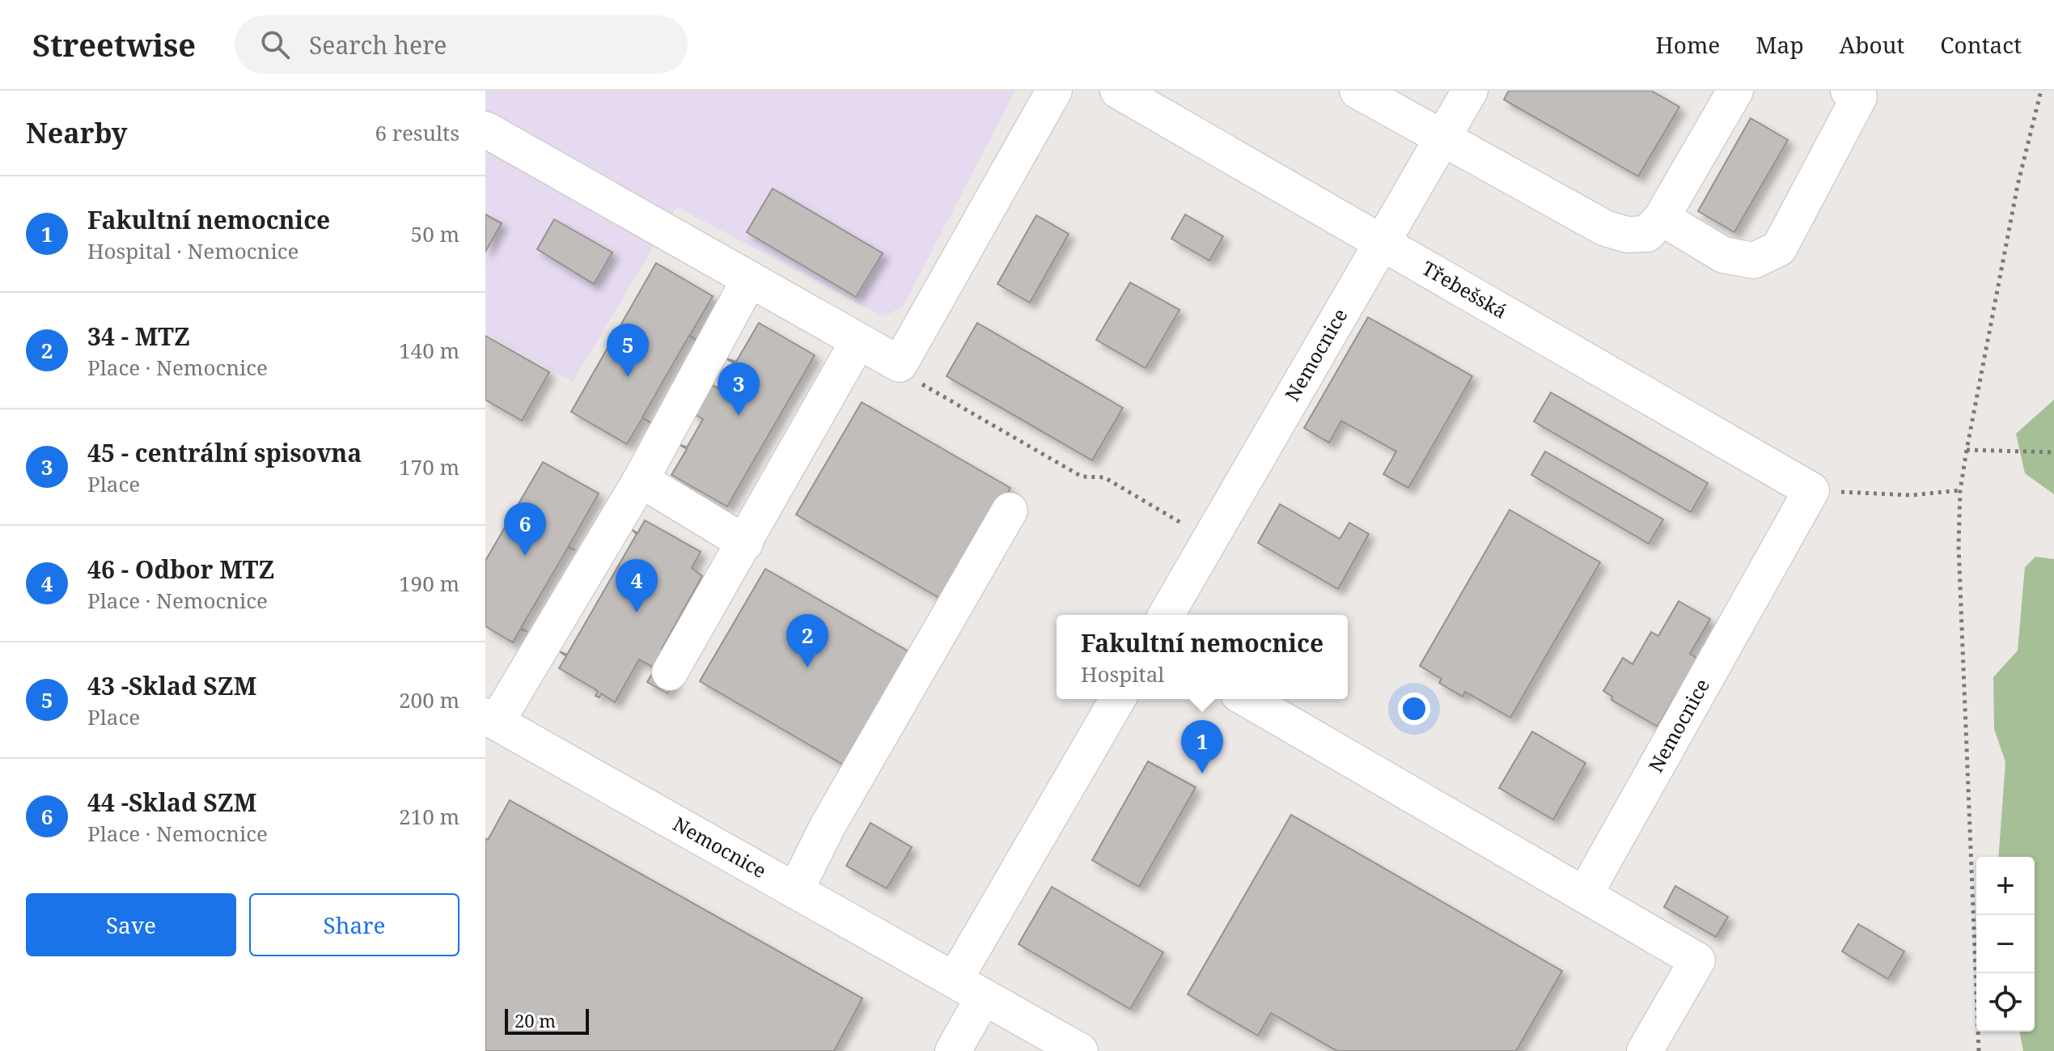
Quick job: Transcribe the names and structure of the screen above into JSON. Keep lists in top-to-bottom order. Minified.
{"streets":{"street":["Třebešská","Nemocnice"]},"crossings":[["Třebešská","Nemocnice"]],"scale_bar":"20 m","page":{"header":"Streetwise","search":"Search here","nav":["Home","Map","About","Contact"],"heading":["Nearby","6 results"],"list":[{"mark":"1","name":"Fakultní nemocnice","note":"Hospital · Nemocnice","value":"50 m"},{"mark":"2","name":"34 - MTZ","note":"Place · Nemocnice","value":"140 m"},{"mark":"3","name":"45 - centrální spisovna","note":"Place","value":"170 m"},{"mark":"4","name":"46 - Odbor MTZ","note":"Place · Nemocnice","value":"190 m"},{"mark":"5","name":"43 -Sklad SZM","note":"Place","value":"200 m"},{"mark":"6","name":"44 -Sklad SZM","note":"Place · Nemocnice","value":"210 m"}],"pins":["5","3","6","4","2","1"],"popup":["Fakultní nemocnice","Hospital"],"map_buttons":["+","−"],"buttons":["Save","Share"],"scale":"20 m"}}
